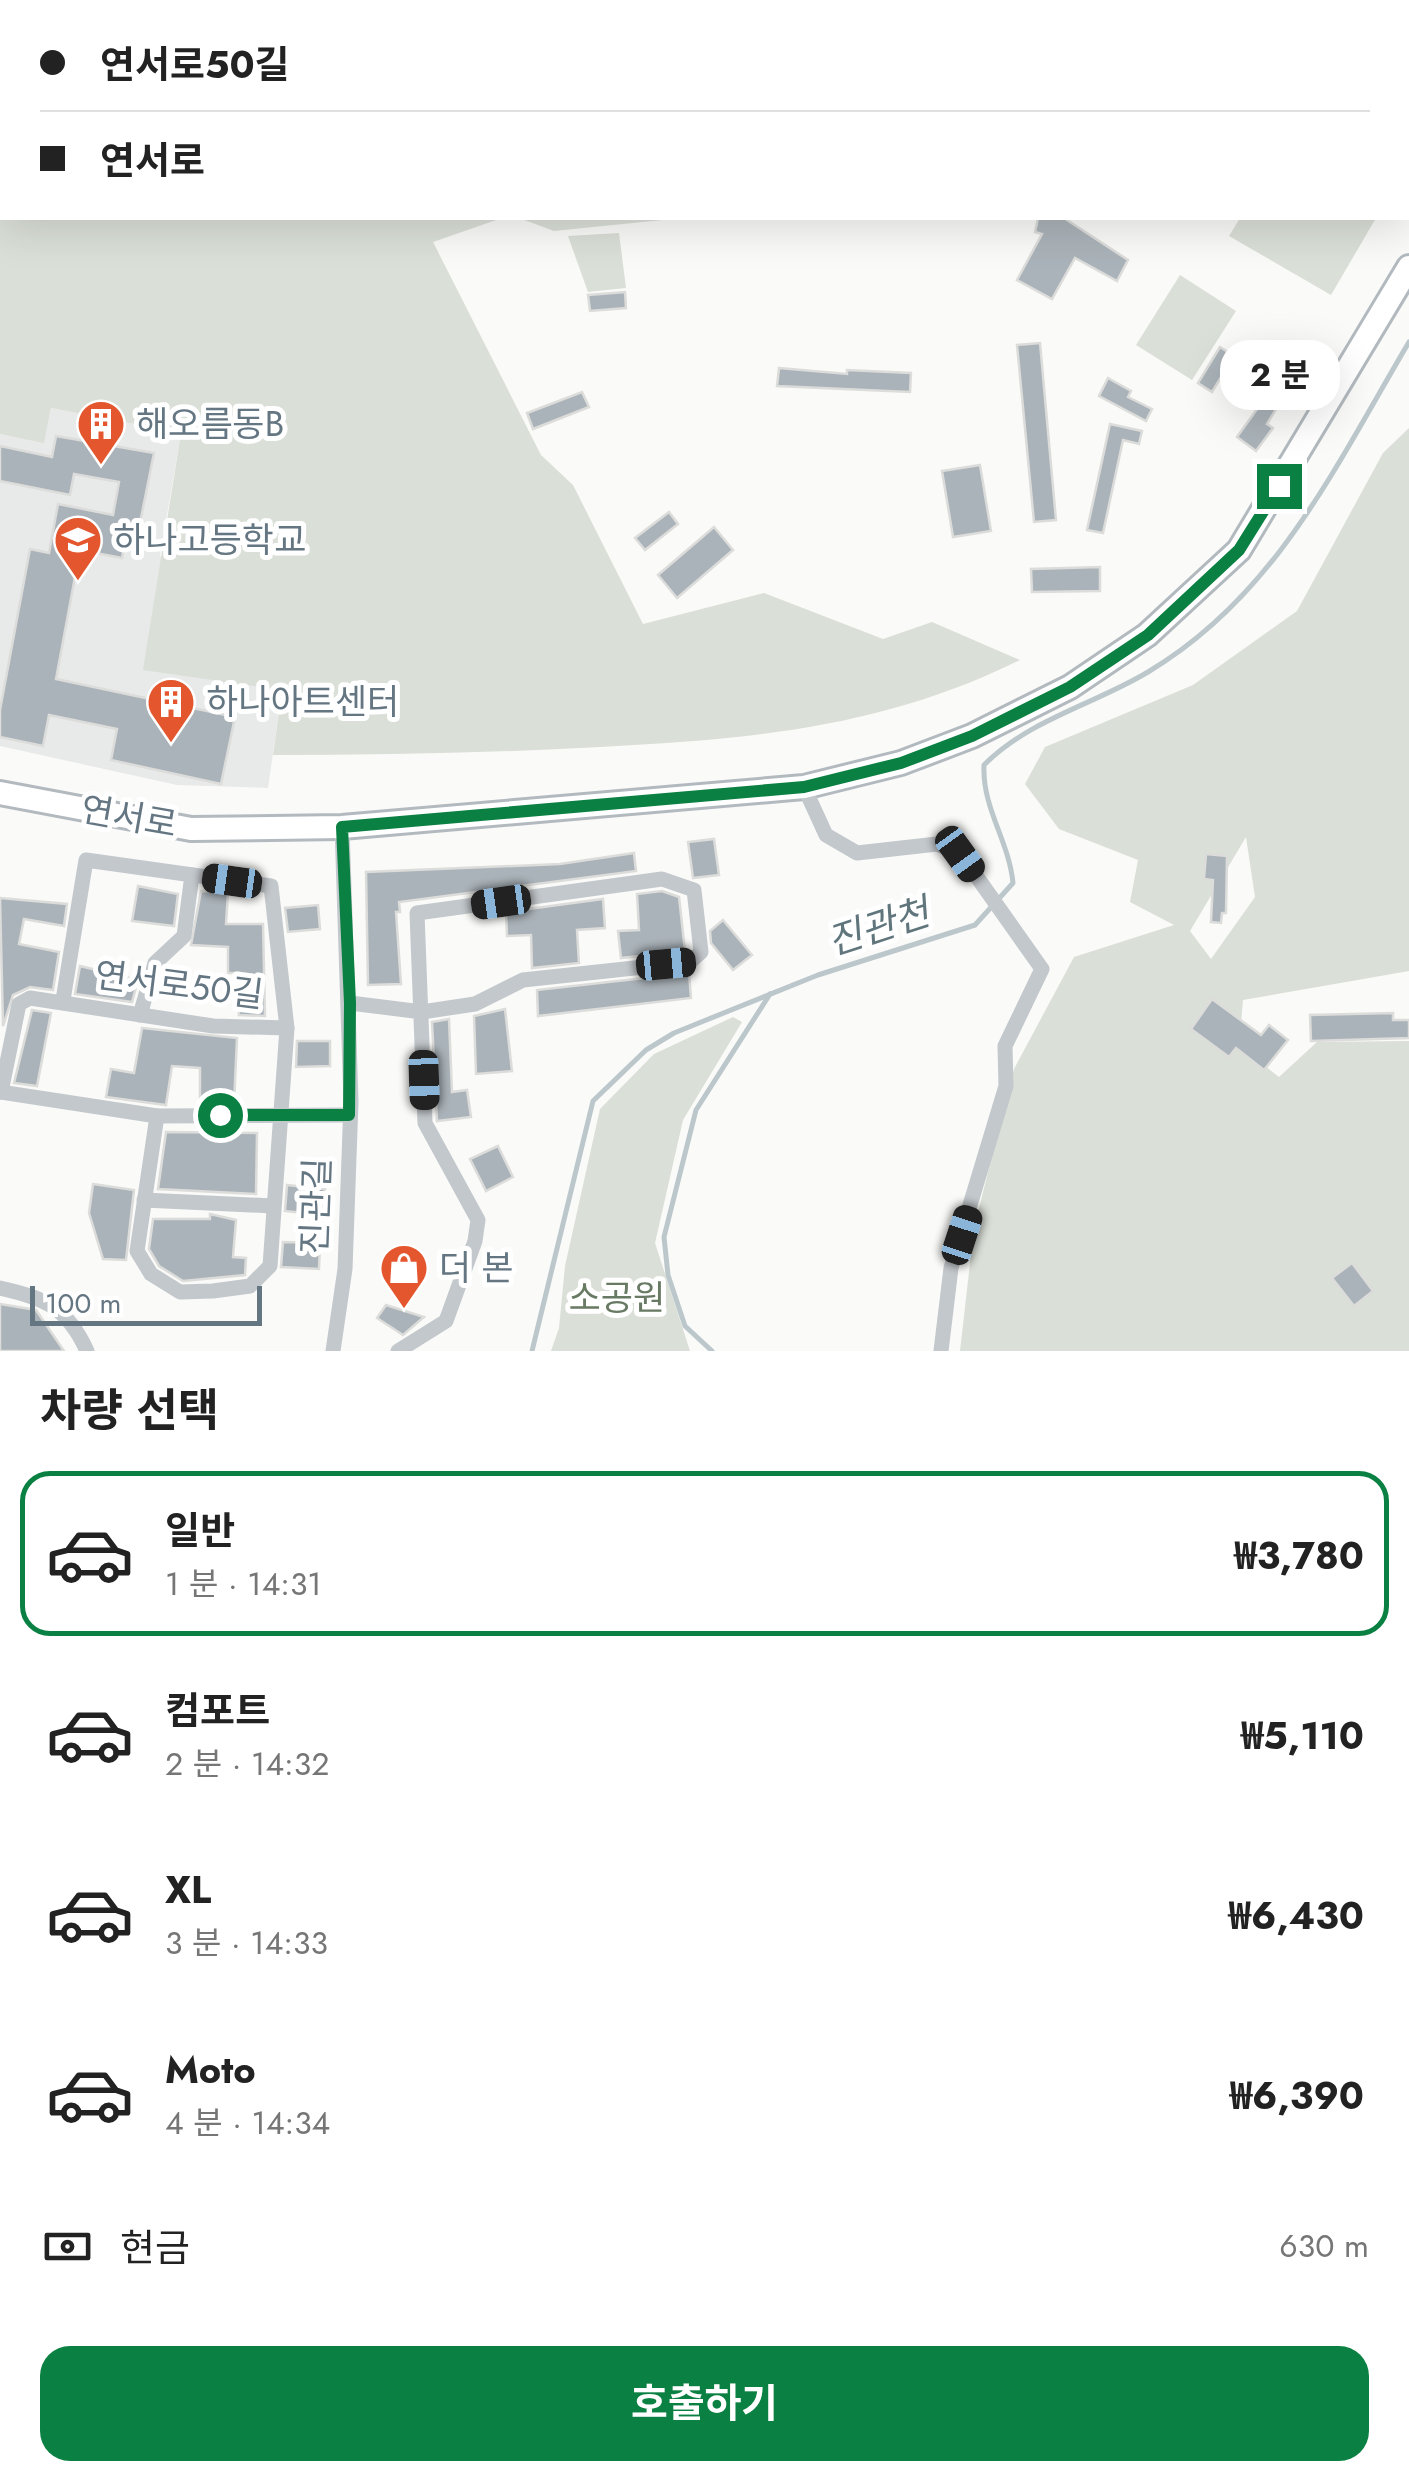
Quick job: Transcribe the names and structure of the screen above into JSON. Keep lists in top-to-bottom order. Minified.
{"streets":{"main road":["연서로"],"street":["연서로50길","진관길"]},"crossings":[["연서로","진관길"],["연서로50길","진관길"]],"water":["진관천"],"parks":["소공원"],"places":{"building":["해오름동B","하나아트센터"],"school or university":["하나고등학교"],"shop":["더 본"]},"scale_bar":"100 m","page":{"banner":["연서로50길","연서로"],"bubble":"2 분","scale":"100 m","heading":"차량 선택","list":[{"name":"일반","note":"1 분 · 14:31","value":"₩3,780"},{"name":"컴포트","note":"2 분 · 14:32","value":"₩5,110"},{"name":"XL","note":"3 분 · 14:33","value":"₩6,430"},{"name":"Moto","note":"4 분 · 14:34","value":"₩6,390"}],"pay":["현금","630 m"],"buttons":"호출하기"}}
